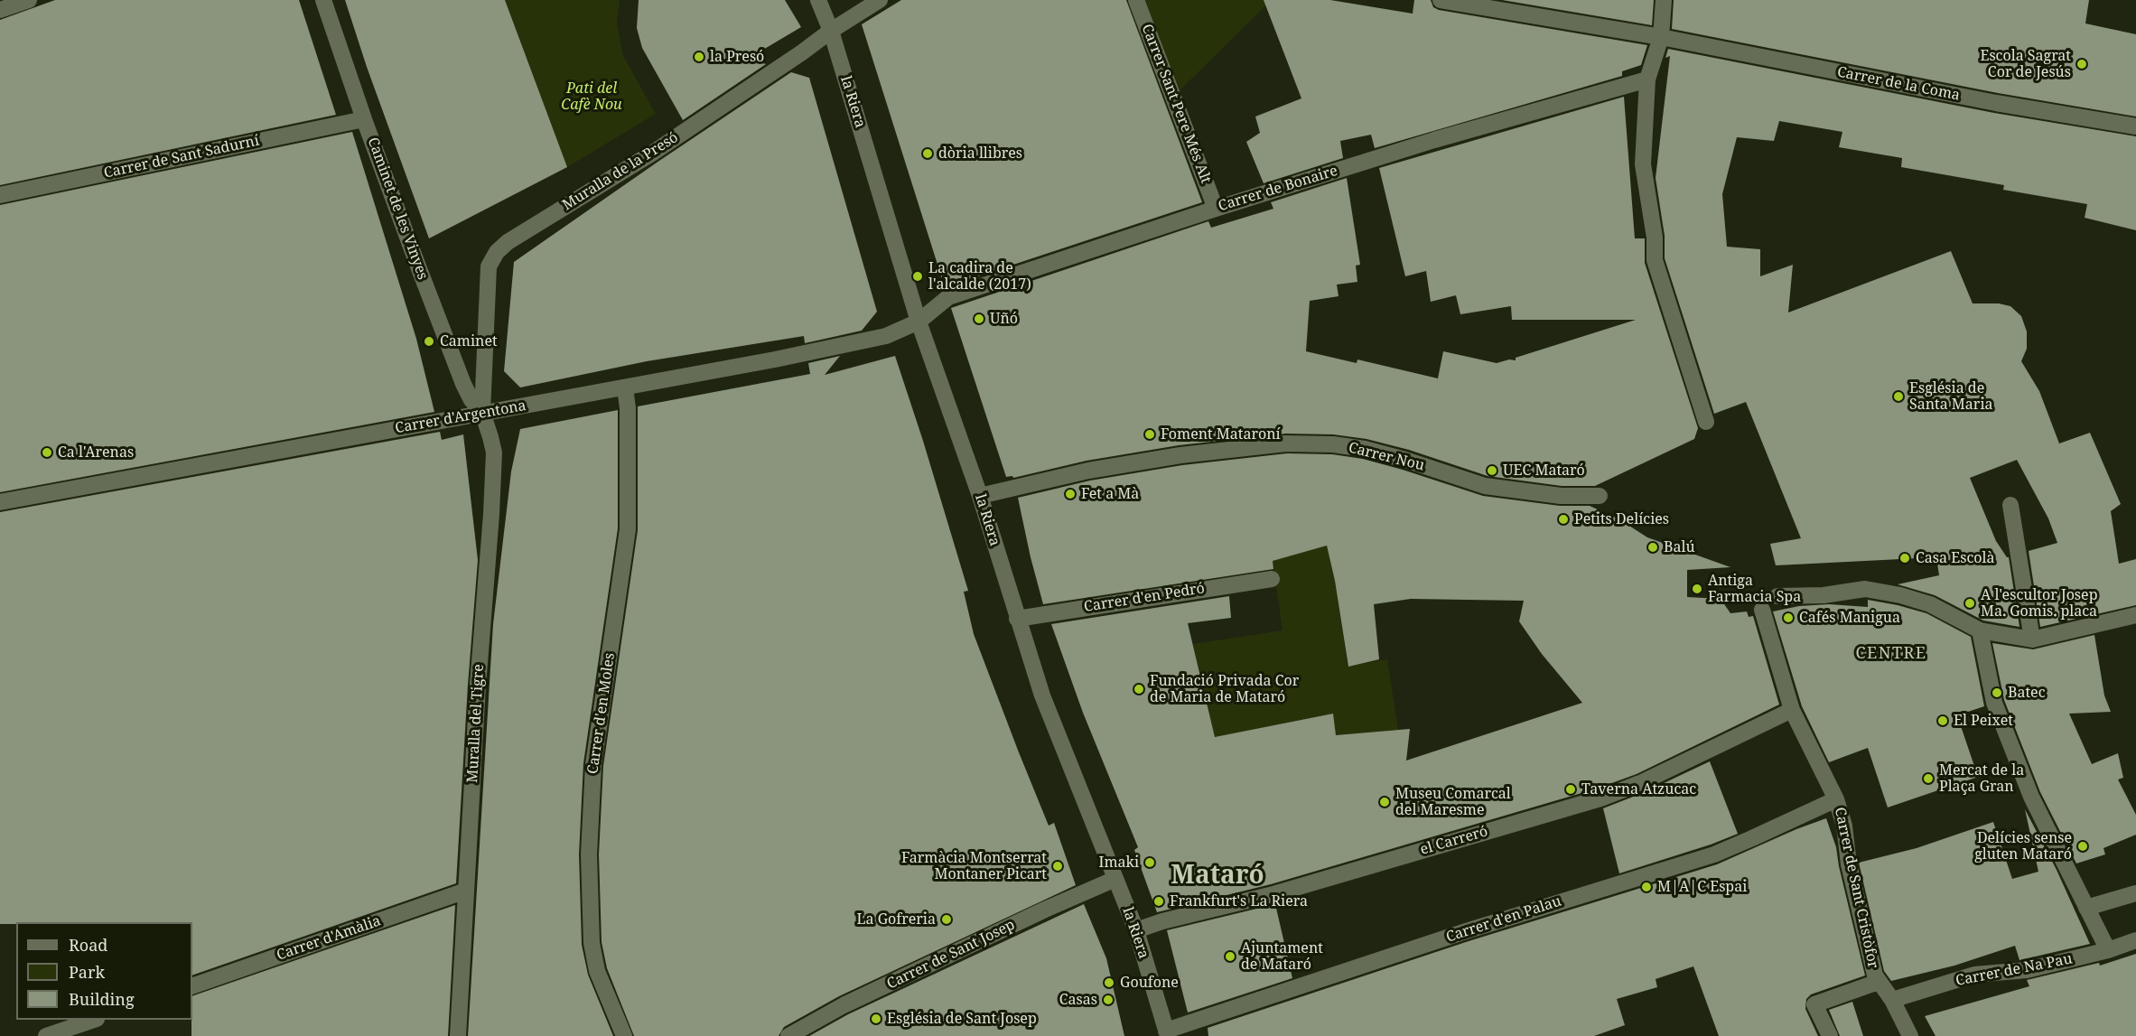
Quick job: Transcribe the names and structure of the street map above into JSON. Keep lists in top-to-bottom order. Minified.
{"streets":{"street":["Carrer de la Coma","la Riera","Carrer Sant Pere Més Alt","Carrer de Sant Sadurní","Muralla de la Presó","Carrer de Bonaire","Caminet de les Vinyes","Carrer d'Argentona","Carrer Nou","Carrer d'en Pedró","Carrer d'en Moles","Muralla del Tigre","el Carreró","Carrer de Sant Cristòfor","Carrer d'en Palau","Carrer d'Amàlia","Carrer de Sant Josep","Carrer de Na Pau"]},"crossings":[["la Riera","Muralla de la Presó"],["la Riera","Carrer de Bonaire"],["la Riera","Carrer d'Argentona"],["la Riera","Carrer Nou"],["la Riera","Carrer d'en Pedró"],["la Riera","el Carreró"],["la Riera","Carrer d'en Palau"],["la Riera","Carrer de Sant Josep"],["Carrer Sant Pere Més Alt","Carrer de Bonaire"],["Carrer de Sant Sadurní","Caminet de les Vinyes"],["Muralla de la Presó","Caminet de les Vinyes"],["Muralla de la Presó","Carrer d'Argentona"],["Muralla de la Presó","Muralla del Tigre"],["Carrer de Bonaire","Carrer d'Argentona"],["Caminet de les Vinyes","Carrer d'Argentona"],["Caminet de les Vinyes","Muralla del Tigre"],["Carrer d'Argentona","Carrer d'en Moles"],["Carrer d'Argentona","Muralla del Tigre"],["Muralla del Tigre","Carrer d'Amàlia"],["el Carreró","Carrer de Sant Cristòfor"],["Carrer de Sant Cristòfor","Carrer d'en Palau"],["Carrer de Sant Cristòfor","Carrer de Na Pau"]],"districts":["CENTRE","Mataró"],"parks":["Pati del Cafè Nou"],"places":["la Presó","Escola Sagrat Cor de Jesús","dòria llibres","La cadira de l'alcalde (2017)","Uñó","Caminet","Església de Santa Maria","Foment Mataroní","Ca l'Arenas","UEC Mataró","Fet a Mà","Petits Delícies","Balú","Casa Escolà","Antiga Farmacia Spa","A l'escultor Josep Ma. Gomis. placa","Cafés Manigua","Fundació Privada Cor de Maria de Mataró","Batec","El Peixet","Mercat de la Plaça Gran","Taverna Atzucac","Museu Comarcal del Maresme","Delícies sense gluten Mataró","Imaki","Farmàcia Montserrat Montaner Picart","M|A|C Espai","Frankfurt's La Riera","La Gofreria","Ajuntament de Mataró","Goufone","Casas","Església de Sant Josep"],"legend":["Road","Park","Building"]}
